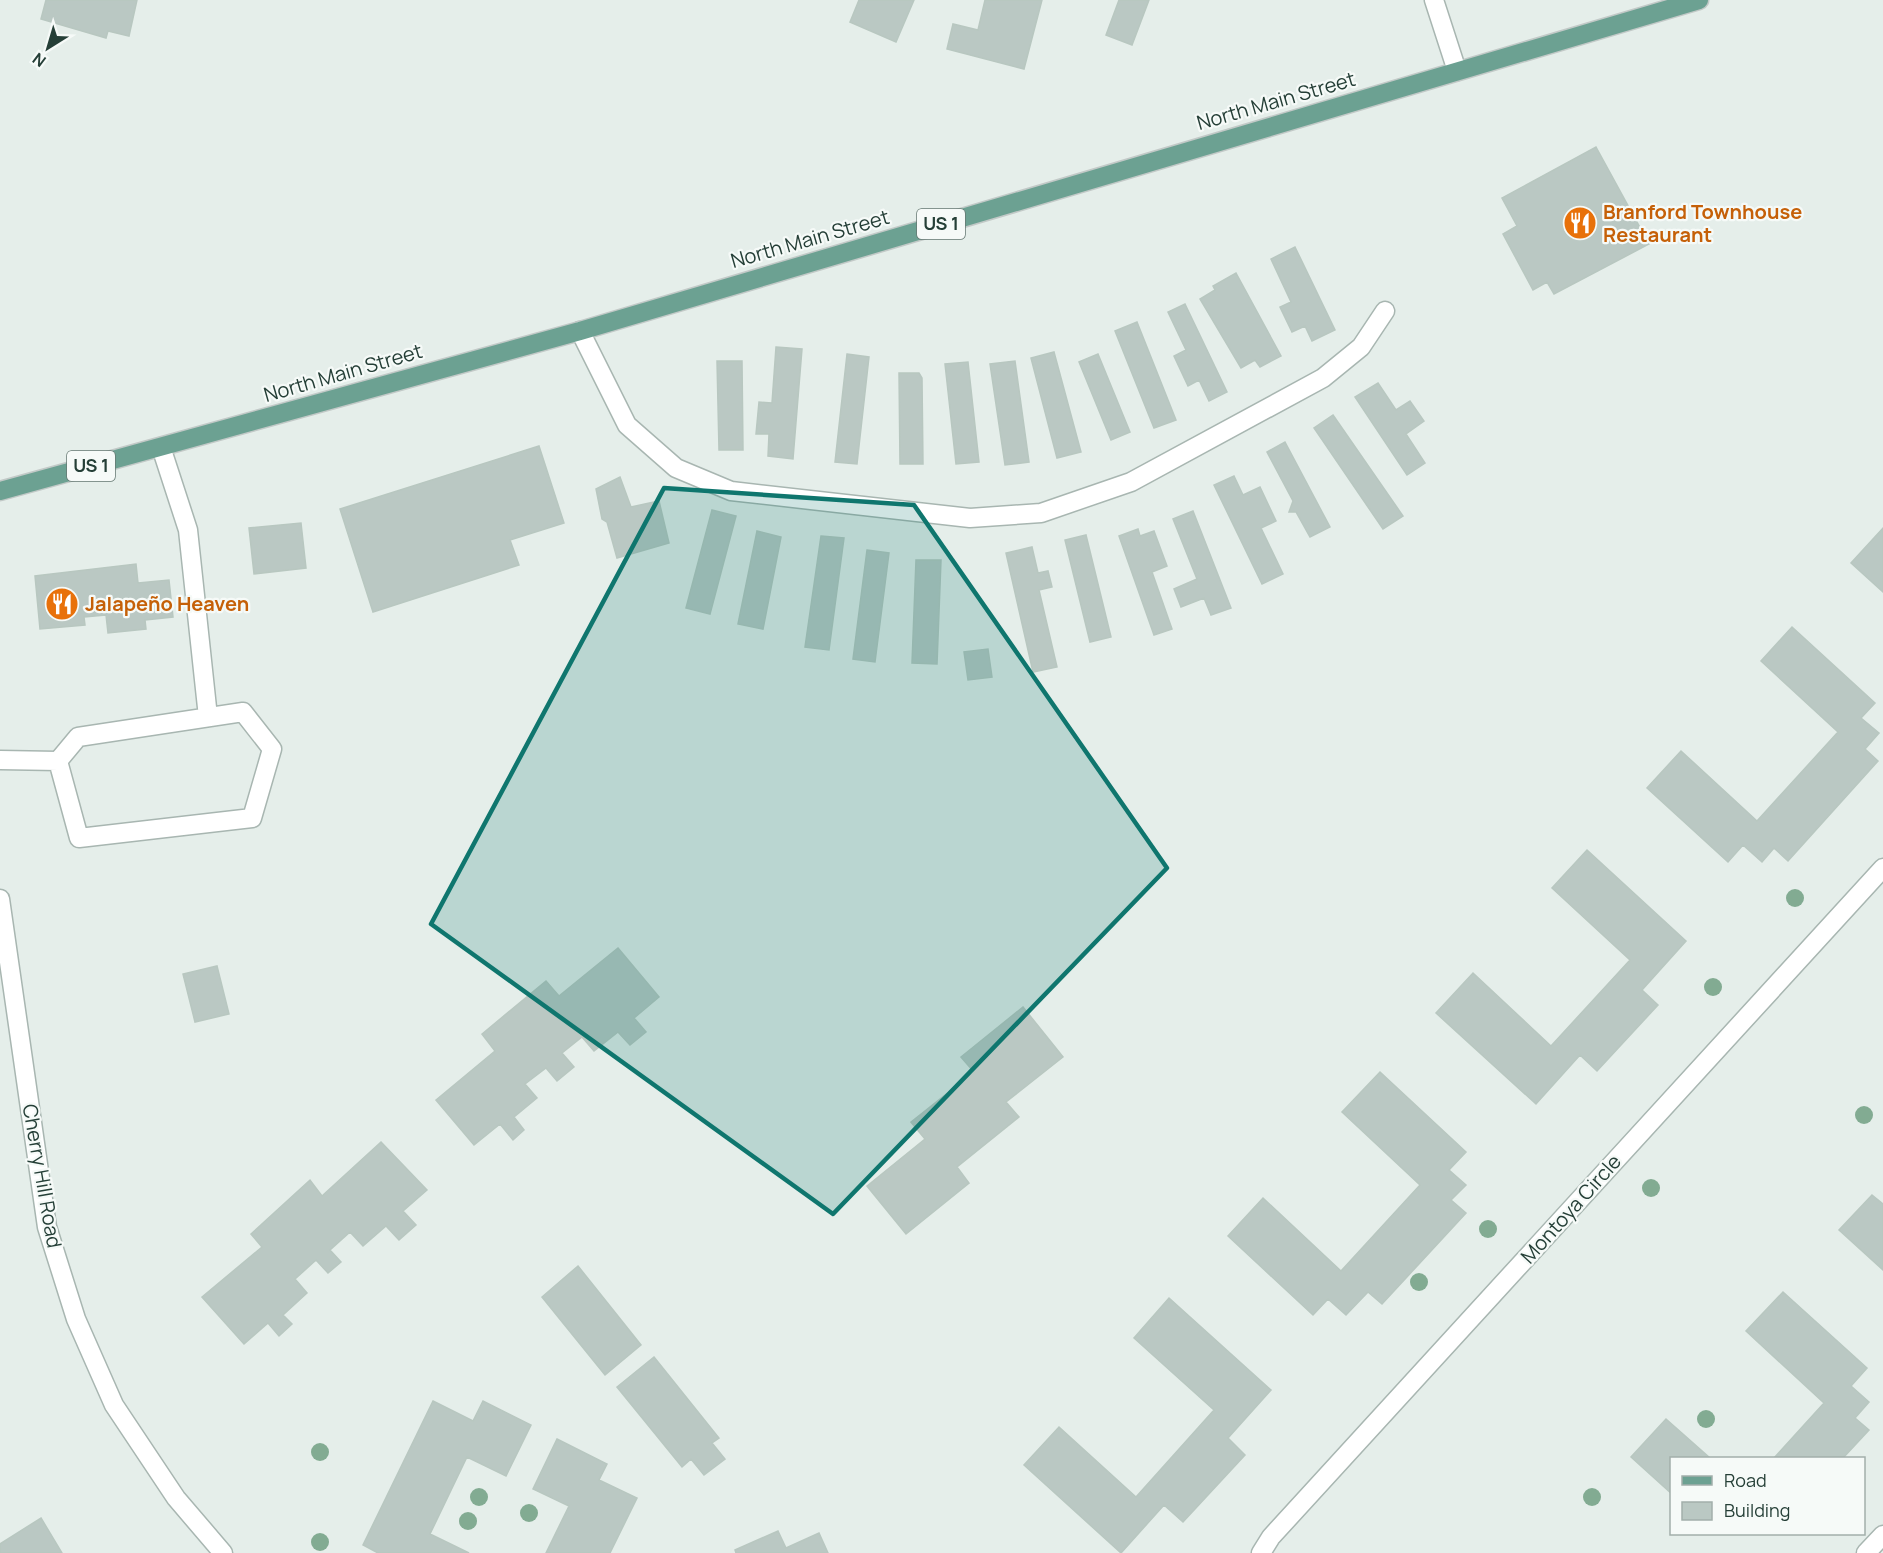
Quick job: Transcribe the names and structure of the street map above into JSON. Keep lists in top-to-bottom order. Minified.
{"streets":{"main road":["North Main Street","US 1"],"street":["Cherry Hill Road","Montoya Circle"]},"places":{"restaurant":["Branford Townhouse Restaurant","Jalapeño Heaven"]},"legend":["Road","Building"],"north":"bottom left"}
